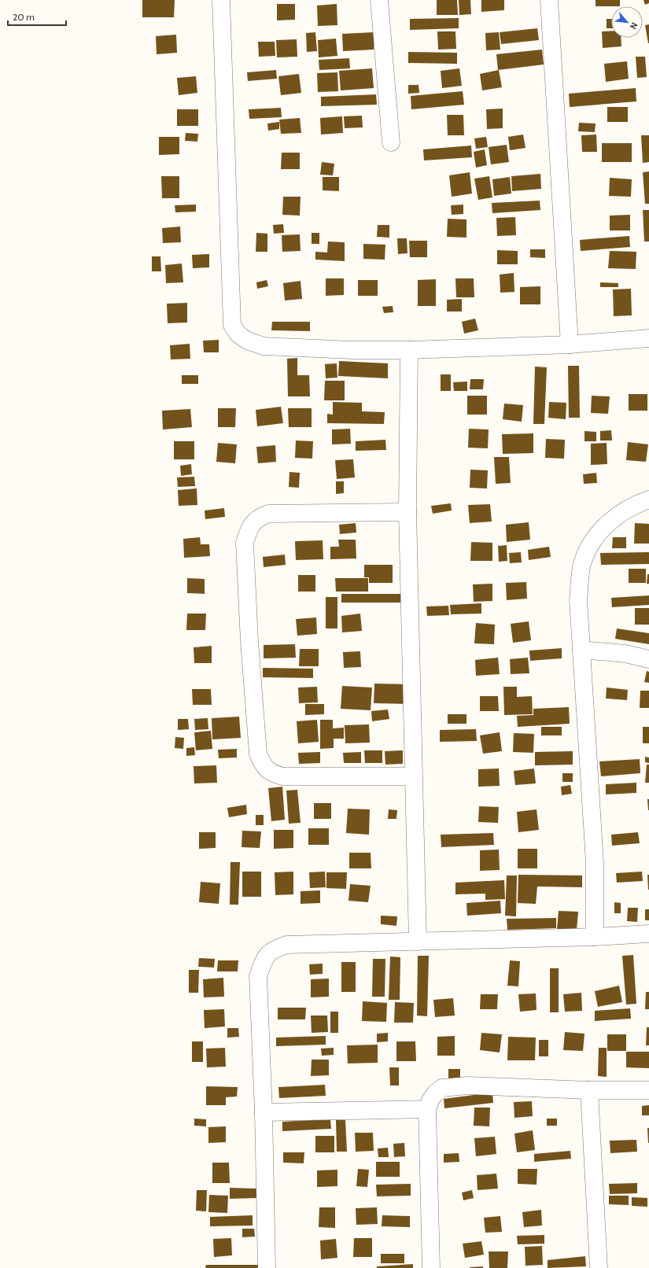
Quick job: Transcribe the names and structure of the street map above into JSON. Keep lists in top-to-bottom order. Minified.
{"scale_bar":"20 m","north":"bottom right"}
